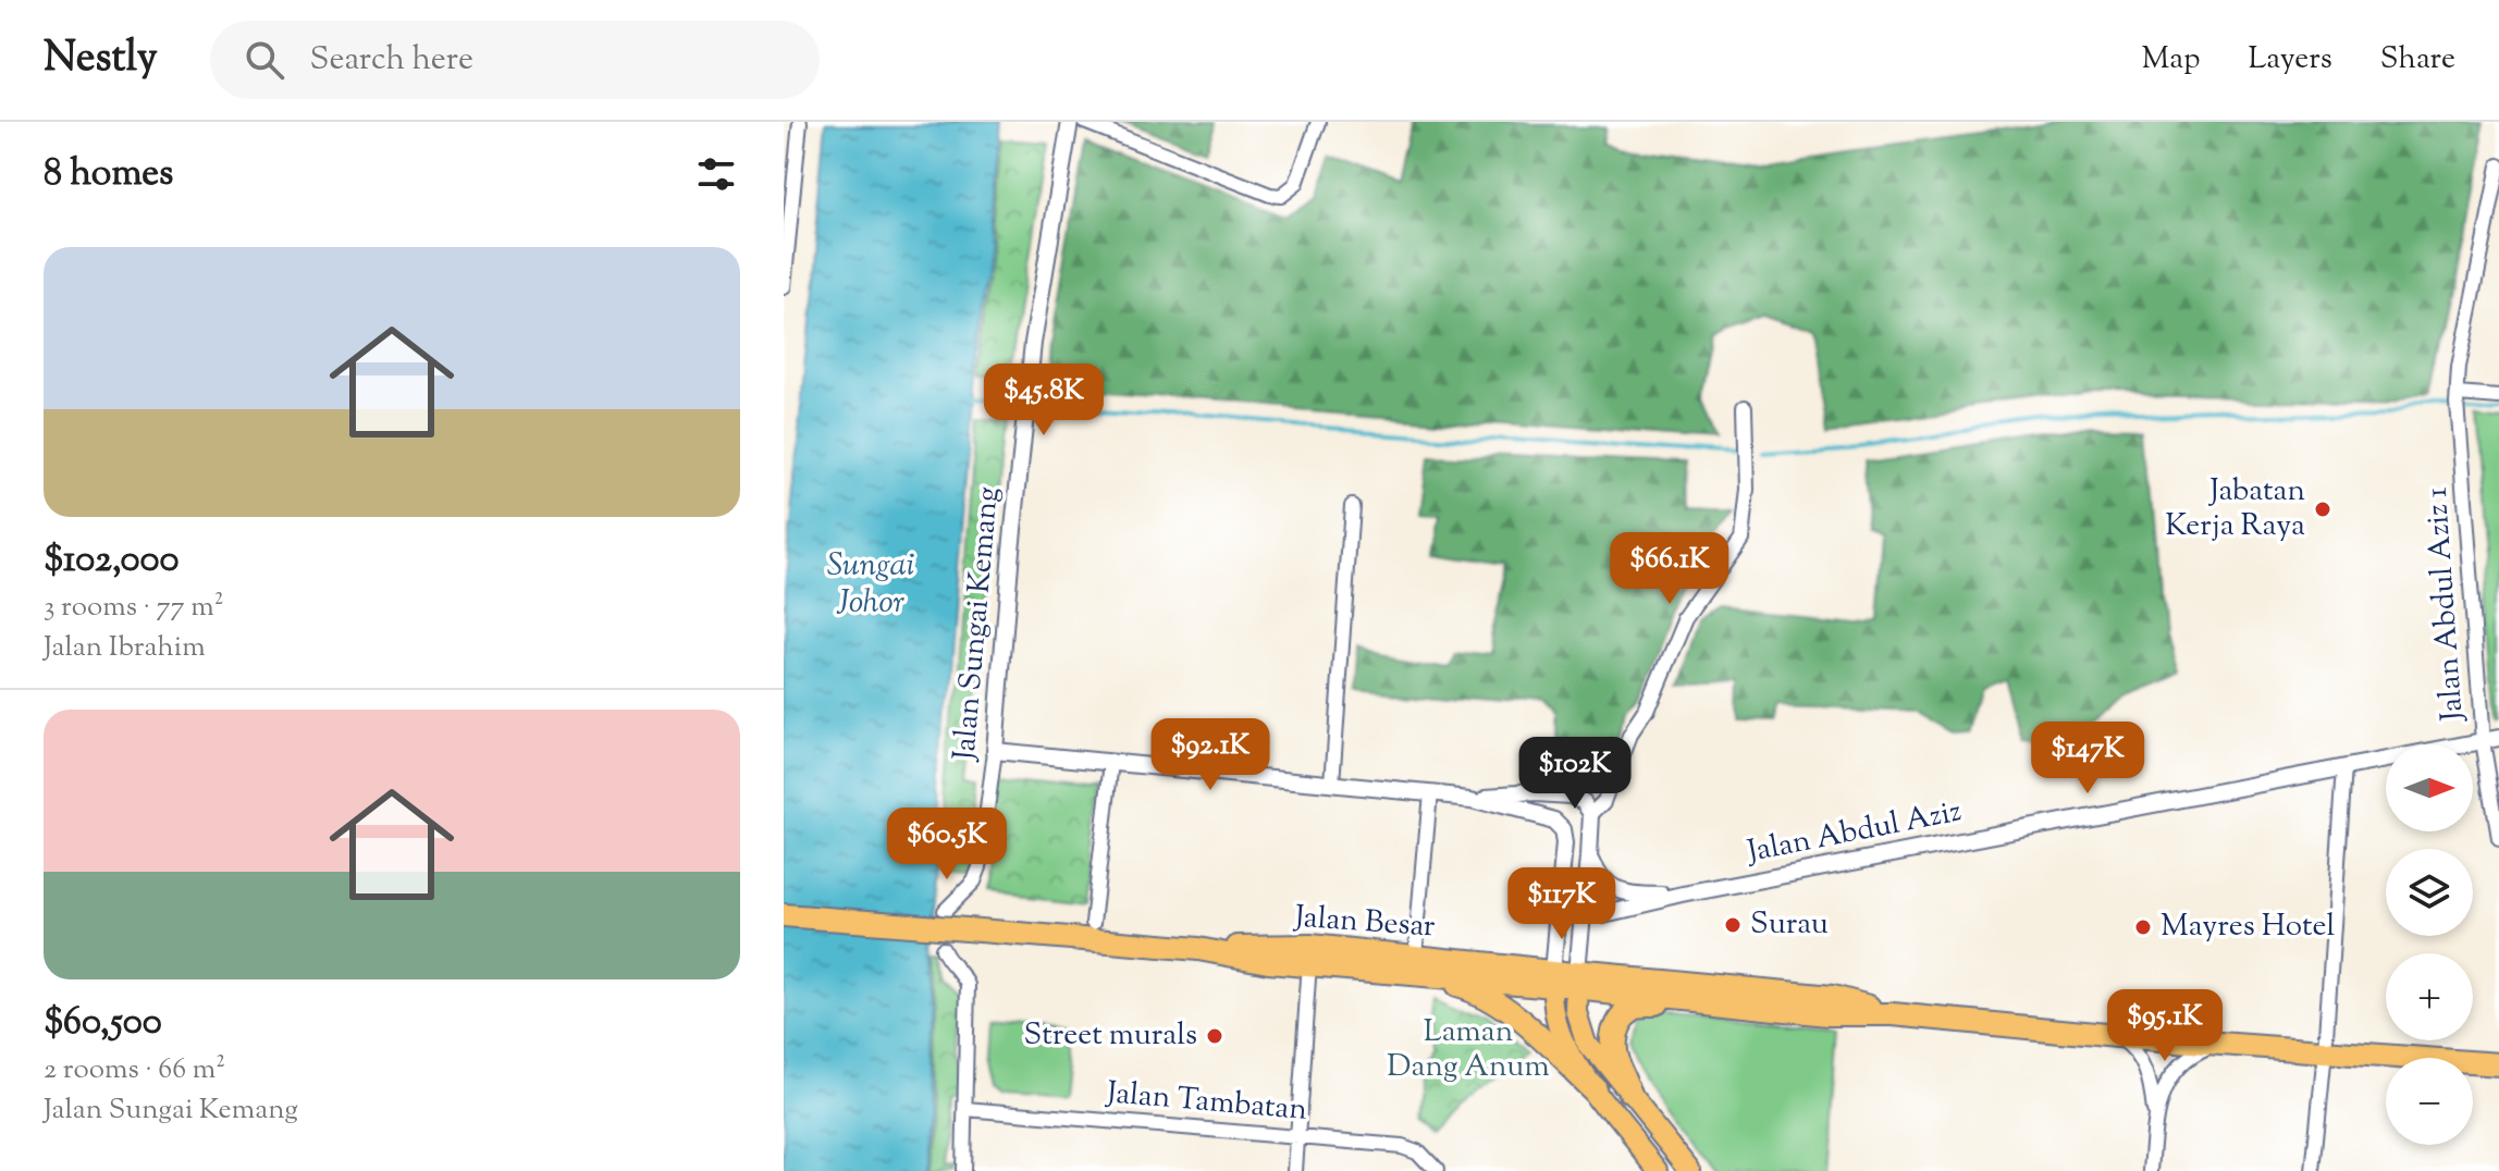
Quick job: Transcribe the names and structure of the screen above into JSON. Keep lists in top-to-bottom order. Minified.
{"streets":{"highway":["Jalan Besar"],"street":["Jalan Abdul Aziz 1","Jalan Sungai Kemang","Jalan Abdul Aziz","Jalan Tambatan"]},"crossings":[["Jalan Abdul Aziz 1","Jalan Abdul Aziz"]],"water":["Sungai Johor"],"parks":["Laman Dang Anum"],"places":["Jabatan Kerja Raya","Surau","Mayres Hotel","Street murals"],"north":"right","page":{"header":"Nestly","search":"Search here","nav":["Map","Layers","Share"],"heading":"8 homes","list":[{"name":"$102,000","note":"3 rooms · 77 m² · Jalan Ibrahim"},{"name":"$60,500","note":"2 rooms · 66 m² · Jalan Sungai Kemang"}],"price":["$45.8K","$66.1K","$92.1K","$147K","$102K","$60.5K","$117K","$95.1K"],"map_buttons":["+","−"]}}
